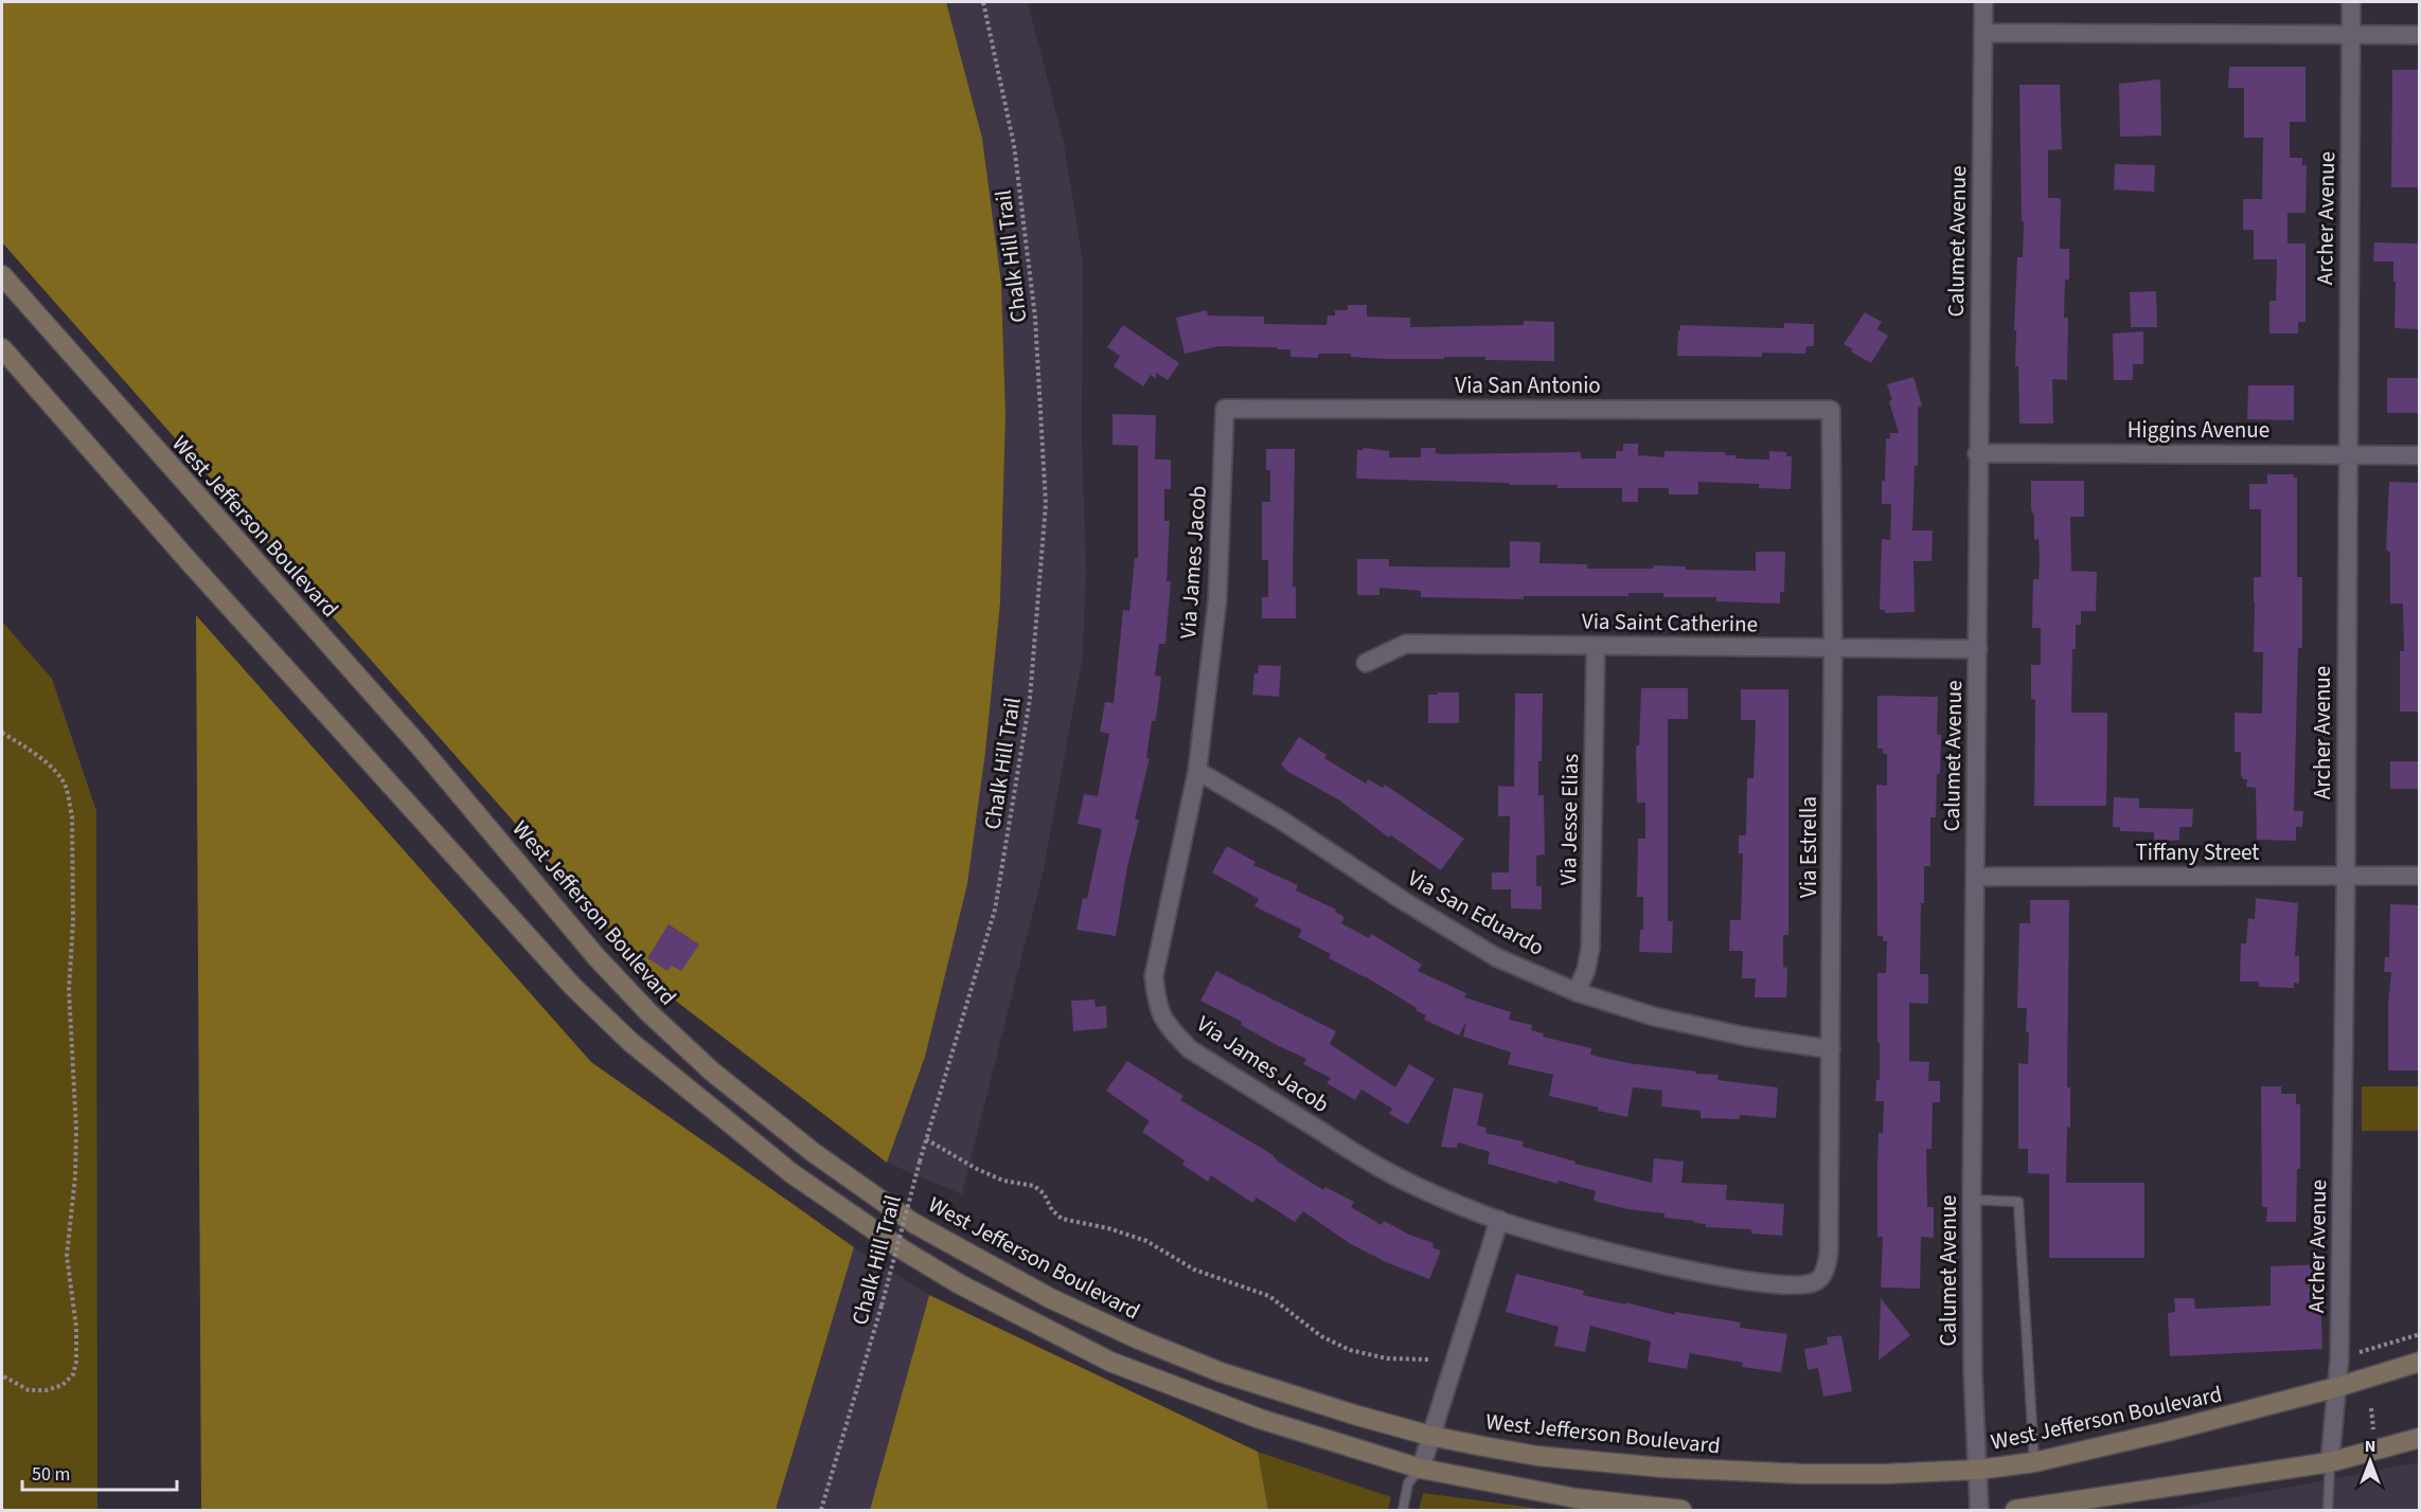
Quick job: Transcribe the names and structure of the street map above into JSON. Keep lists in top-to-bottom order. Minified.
{"streets":{"main road":["West Jefferson Boulevard"],"street":["Archer Avenue","Calumet Avenue","Via San Antonio","Higgins Avenue","Via James Jacob","Via Saint Catherine","Via Jesse Elias","Via Estrella","Tiffany Street","Via San Eduardo"],"path":["Chalk Hill Trail"]},"crossings":[["Archer Avenue","Higgins Avenue"],["Archer Avenue","West Jefferson Boulevard"],["Archer Avenue","Tiffany Street"],["Calumet Avenue","Higgins Avenue"],["Calumet Avenue","West Jefferson Boulevard"],["Calumet Avenue","Via Saint Catherine"],["Calumet Avenue","Tiffany Street"],["Via San Antonio","Via James Jacob"],["Via San Antonio","Via Estrella"],["Via James Jacob","Via Estrella"],["Via James Jacob","Via San Eduardo"],["Via Saint Catherine","Via Jesse Elias"],["Via Saint Catherine","Via Estrella"],["Via Jesse Elias","Via San Eduardo"],["Via Estrella","Via San Eduardo"]],"scale_bar":"50 m","north":"top"}
